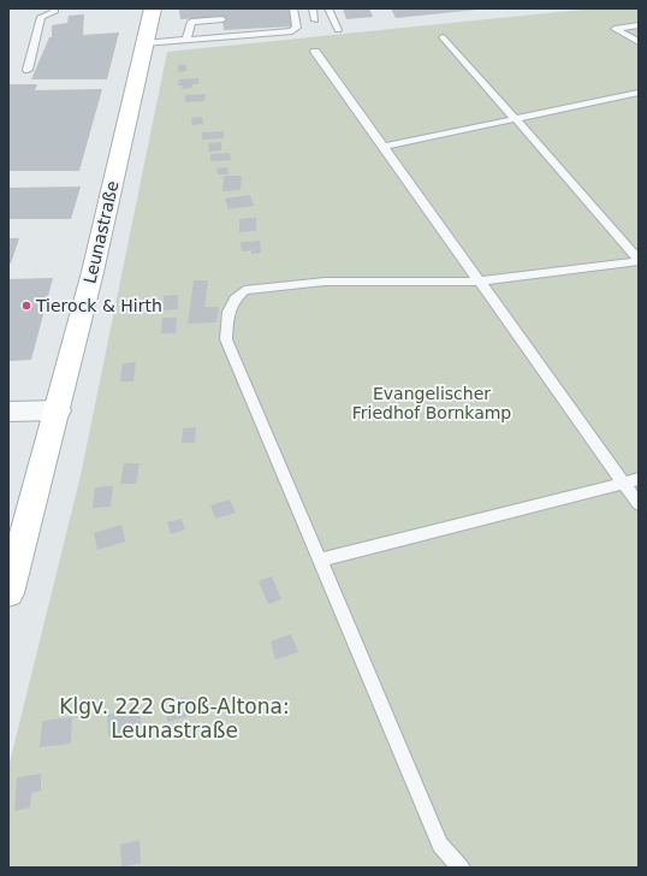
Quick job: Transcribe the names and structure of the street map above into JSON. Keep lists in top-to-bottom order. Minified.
{"streets":{"street":["Leunastraße"]},"parks":["Evangelischer Friedhof Bornkamp","Klgv. 222 Groß-Altona: Leunastraße"],"places":["Tierock & Hirth"]}
